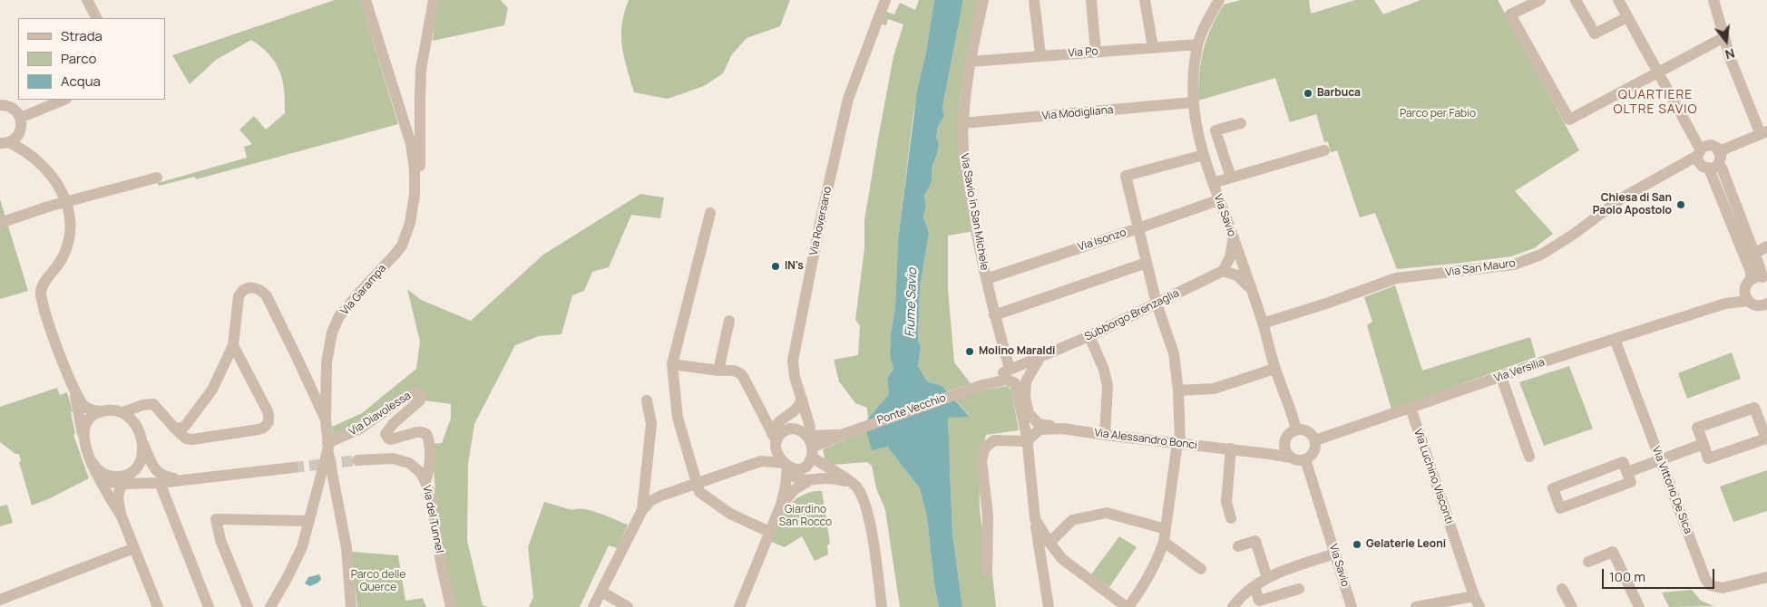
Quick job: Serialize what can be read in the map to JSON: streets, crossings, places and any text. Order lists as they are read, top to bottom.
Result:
{
  "streets": {
    "street": [
      "Via Po",
      "Via Modigliana",
      "Via Savio in San Michele",
      "Via Savio",
      "Via Roversano",
      "Via Isonzo",
      "Via San Mauro",
      "Via Garampa",
      "Subborgo Brenzaglia",
      "Via Versilia",
      "Ponte Vecchio",
      "Via Diavolessa",
      "Via Alessandro Bonci",
      "Via Luchino Visconti",
      "Via Vittorio De Sica",
      "Via del Tunnel"
    ]
  },
  "crossings": [
    ["Via Po", "Via Savio in San Michele"],
    ["Via Po", "Via Savio"],
    ["Via Modigliana", "Via Savio in San Michele"],
    ["Via Modigliana", "Via Savio"],
    ["Via Savio in San Michele", "Via Isonzo"],
    ["Via Savio", "Via Isonzo"],
    ["Via Savio", "Via San Mauro"],
    ["Via Savio", "Via Versilia"],
    ["Via Savio", "Via Alessandro Bonci"],
    ["Via Roversano", "Ponte Vecchio"],
    ["Via Garampa", "Via Diavolessa"],
    ["Via Versilia", "Via Alessandro Bonci"],
    ["Via Versilia", "Via Luchino Visconti"],
    ["Via Versilia", "Via Vittorio De Sica"],
    ["Via Diavolessa", "Via del Tunnel"]
  ],
  "districts": ["QUARTIERE OLTRE SAVIO"],
  "water": ["Fiume Savio"],
  "parks": ["Parco per Fabio", "Giardino San Rocco", "Parco delle Querce"],
  "places": [
    "Barbuca",
    "Chiesa di San Paolo Apostolo",
    "IN's",
    "Molino Maraldi",
    "Gelaterie Leoni"
  ],
  "legend": ["Strada", "Parco", "Acqua"],
  "scale_bar": "100 m",
  "north": "bottom"
}
